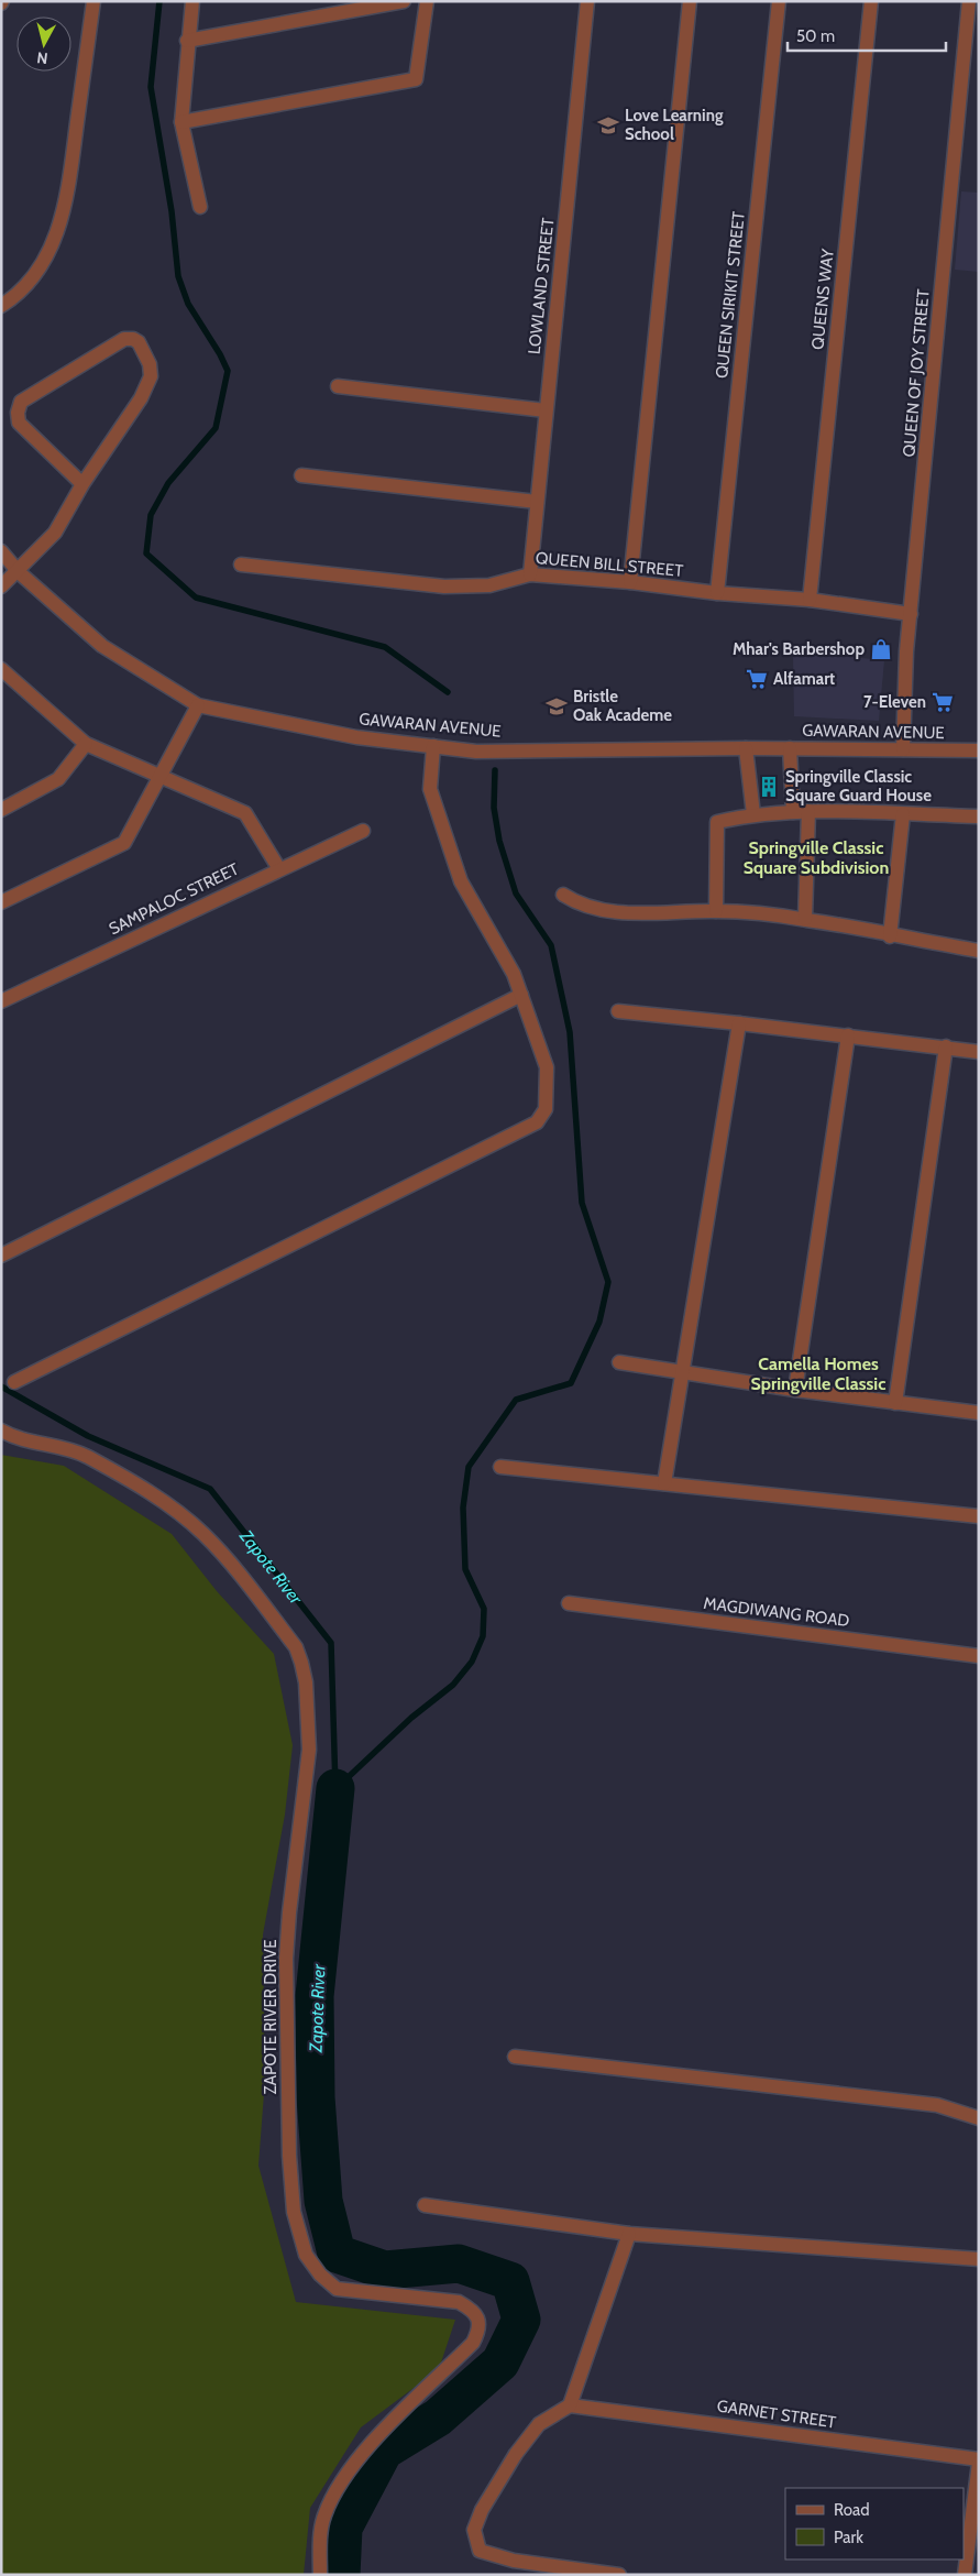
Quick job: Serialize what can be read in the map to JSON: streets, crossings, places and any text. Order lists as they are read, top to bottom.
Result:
{
  "streets": {
    "street": [
      "LOWLAND STREET",
      "QUEEN SIRIKIT STREET",
      "QUEENS WAY",
      "QUEEN OF JOY STREET",
      "QUEEN BILL STREET",
      "GAWARAN AVENUE",
      "SAMPALOC STREET",
      "MAGDIWANG ROAD",
      "ZAPOTE RIVER DRIVE",
      "GARNET STREET"
    ]
  },
  "crossings": [
    ["LOWLAND STREET", "QUEEN BILL STREET"],
    ["QUEEN SIRIKIT STREET", "QUEEN BILL STREET"],
    ["QUEENS WAY", "QUEEN BILL STREET"],
    ["QUEEN OF JOY STREET", "QUEEN BILL STREET"],
    ["QUEEN OF JOY STREET", "GAWARAN AVENUE"]
  ],
  "districts": ["Springville Classic Square Subdivision", "Camella Homes Springville Classic"],
  "water": ["Zapote River"],
  "places": {
    "school or university": ["Love Learning School", "Bristle Oak Academe"],
    "shop": ["Mhar's Barbershop"],
    "supermarket": ["Alfamart", "7-Eleven"],
    "building": ["Springville Classic Square Guard House"]
  },
  "legend": ["Road", "Park"],
  "scale_bar": "50 m",
  "north": "bottom"
}
